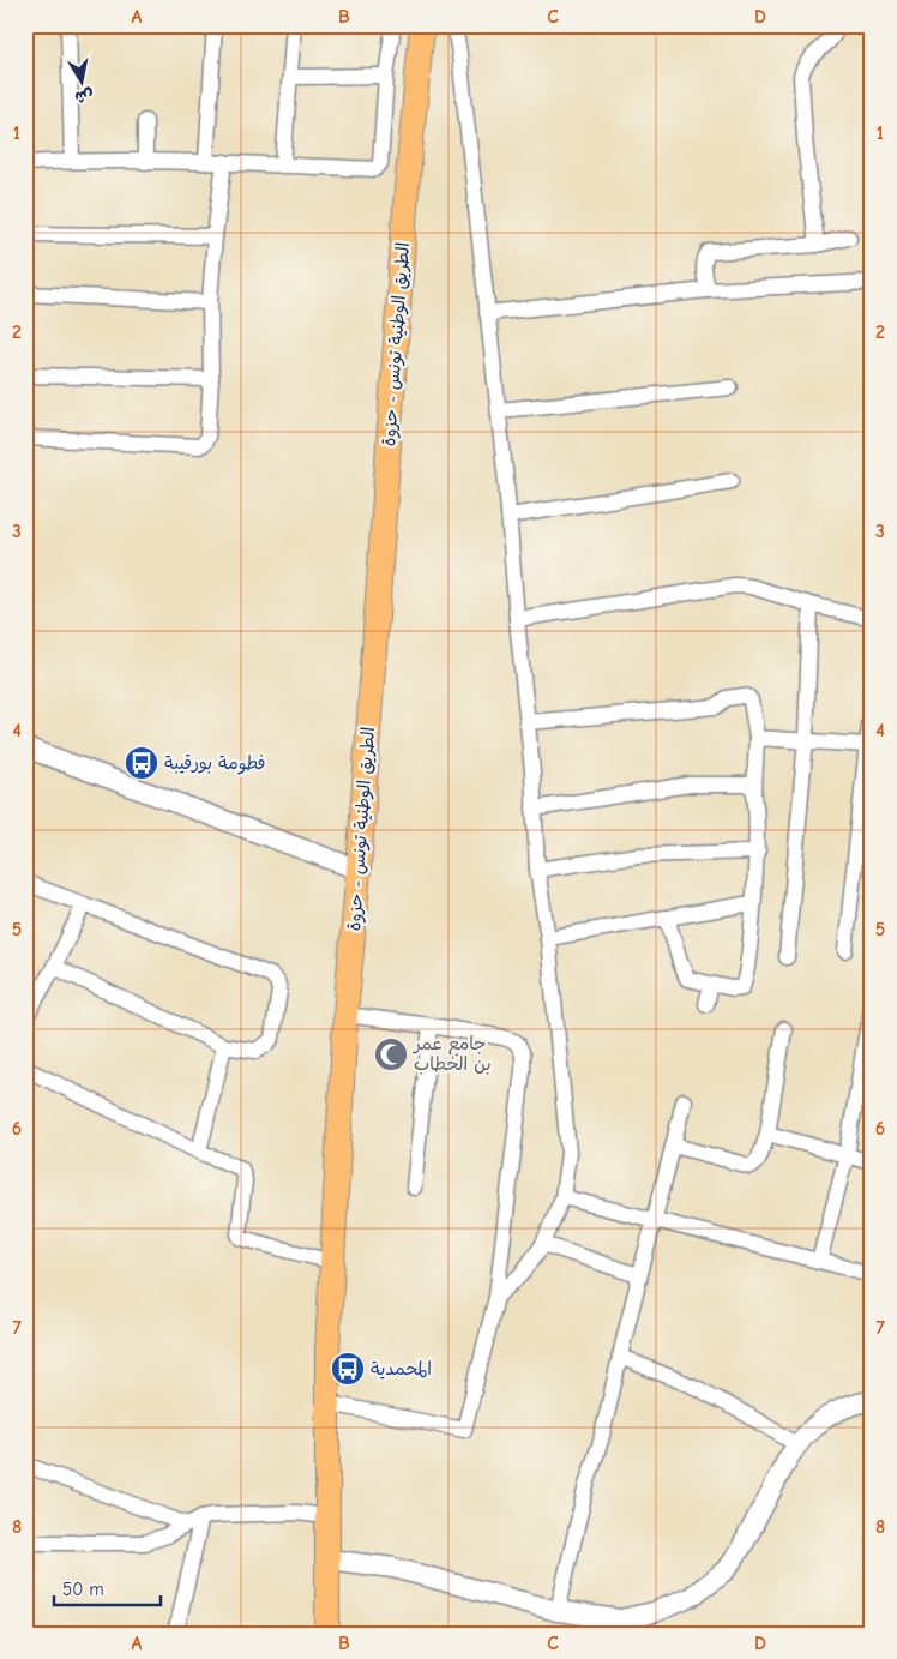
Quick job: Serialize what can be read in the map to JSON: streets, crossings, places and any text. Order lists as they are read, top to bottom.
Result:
{
  "streets": {
    "main road": ["الطريق الوطنية تونس - حزوة"]
  },
  "places": {
    "bus stop": ["فطومة بورقيبة", "المحمدية"],
    "mosque": ["جامع عمر بن الخطاب"]
  },
  "scale_bar": "50 m",
  "north": "bottom",
  "grid": {
    "columns": [
      "A",
      "B",
      "C",
      "D"
    ],
    "rows": [
      "1",
      "2",
      "3",
      "4",
      "5",
      "6",
      "7",
      "8"
    ]
  }
}
